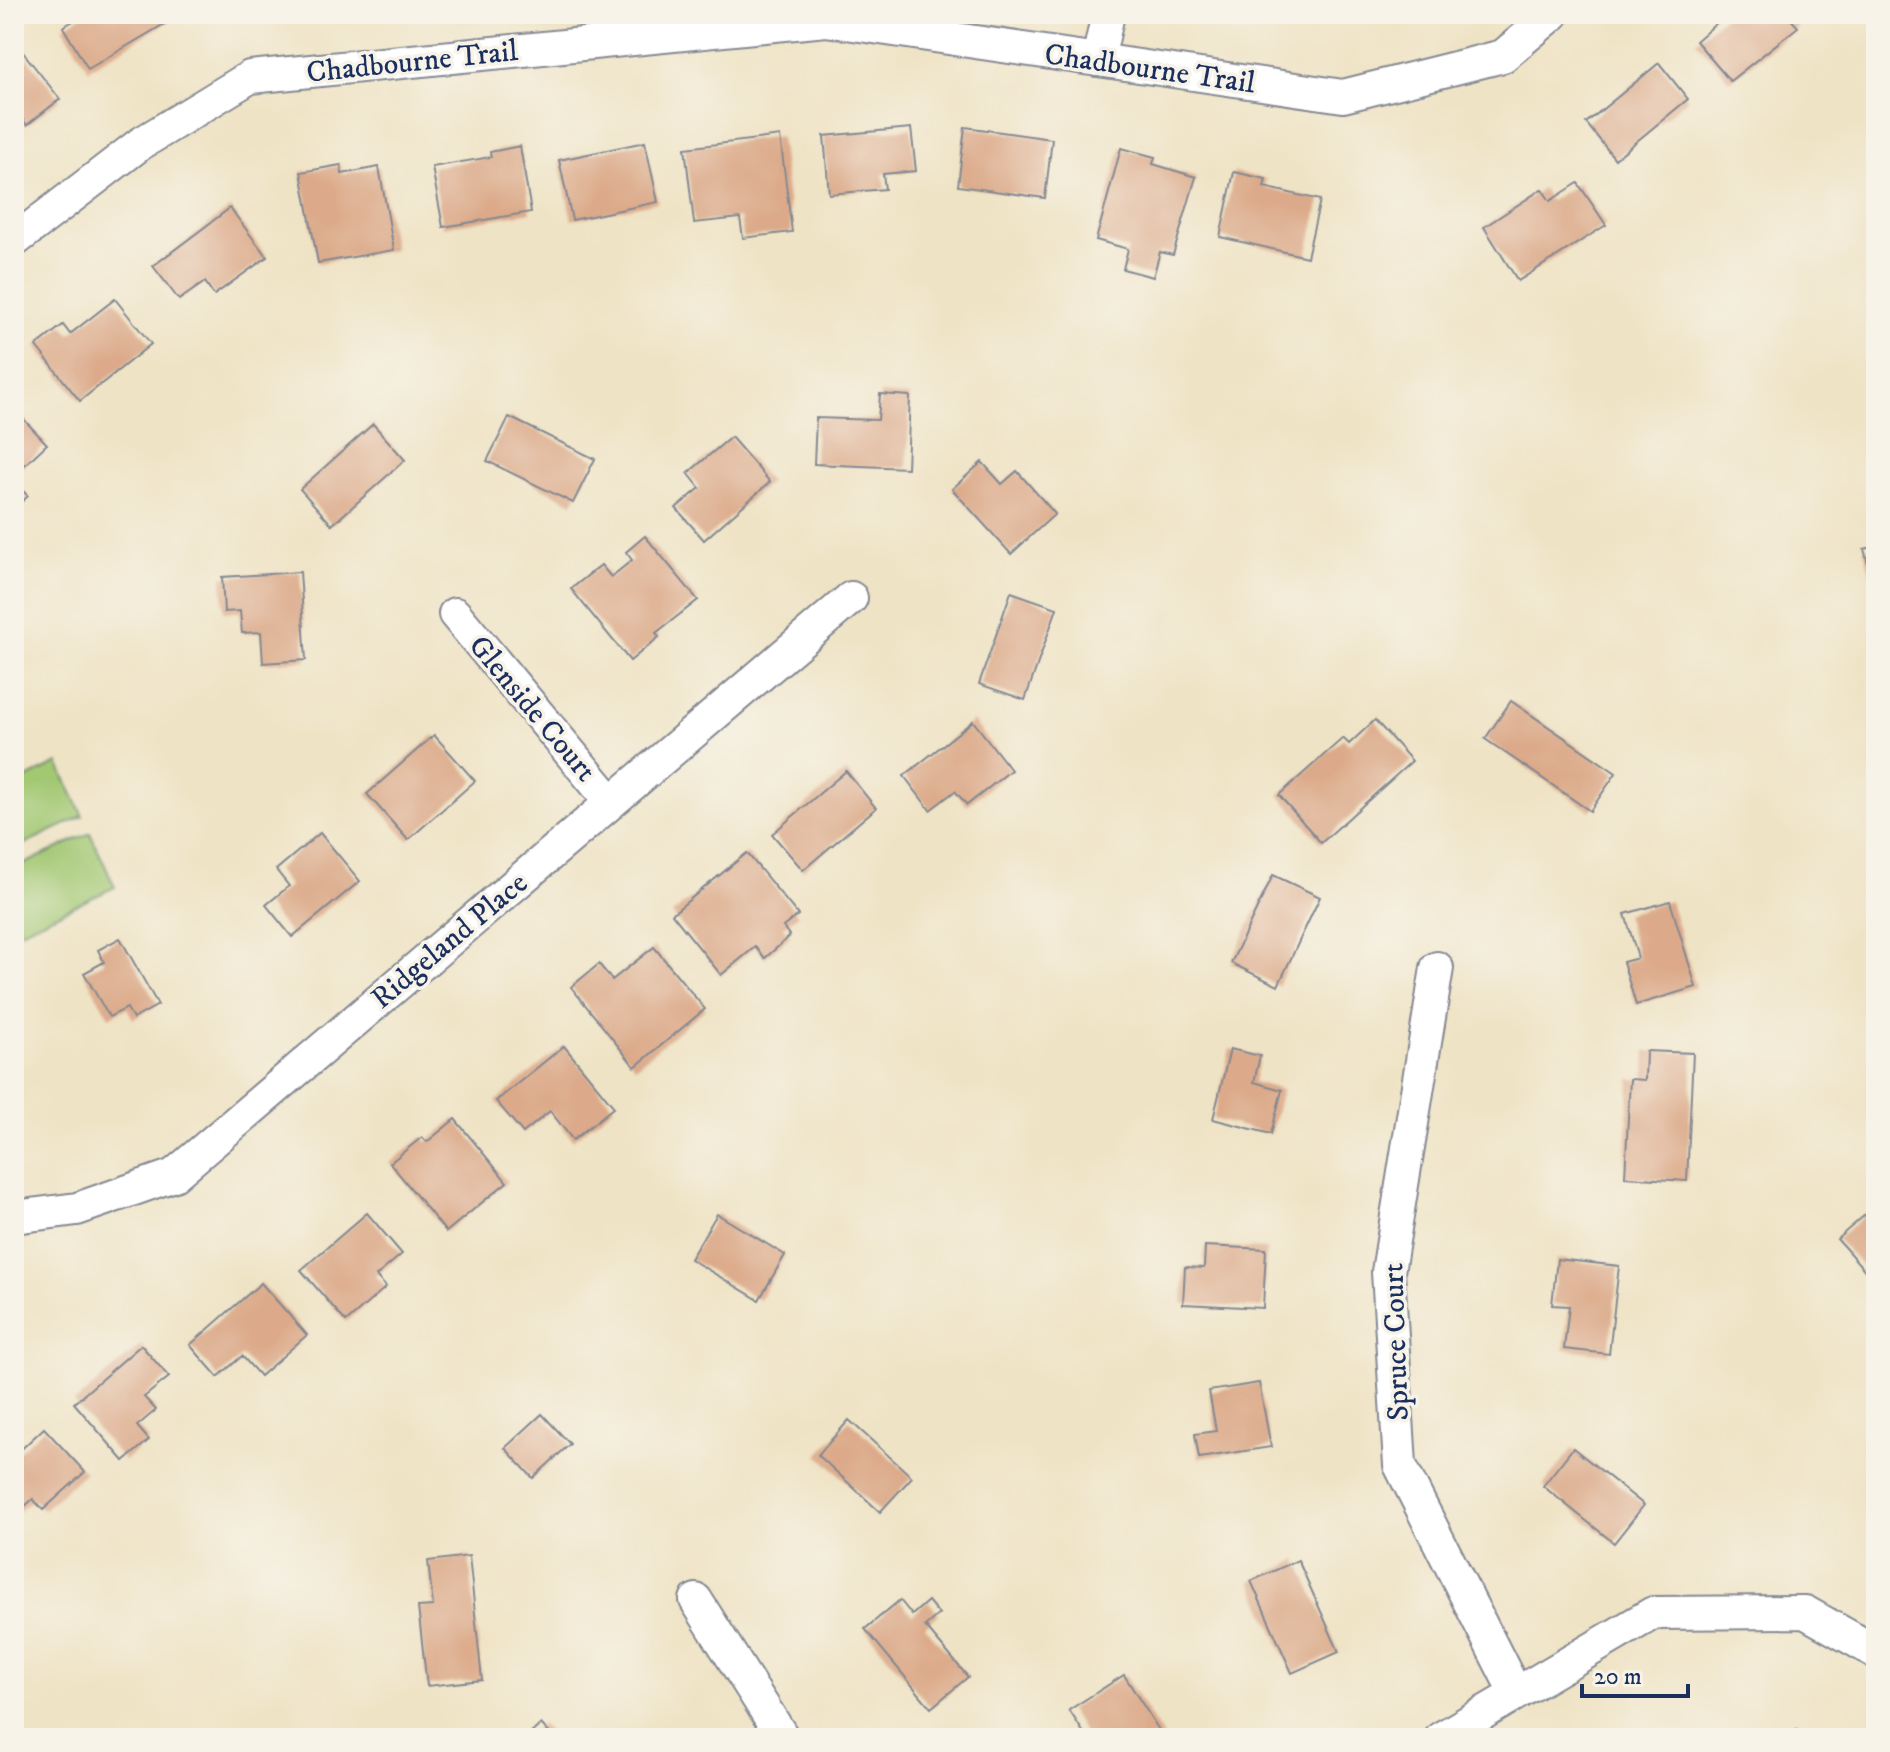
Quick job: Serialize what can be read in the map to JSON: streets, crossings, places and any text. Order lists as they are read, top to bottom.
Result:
{
  "streets": {
    "street": [
      "Chadbourne Trail",
      "Glenside Court",
      "Ridgeland Place",
      "Spruce Court"
    ]
  },
  "crossings": [
    ["Glenside Court", "Ridgeland Place"]
  ],
  "scale_bar": "20 m"
}
